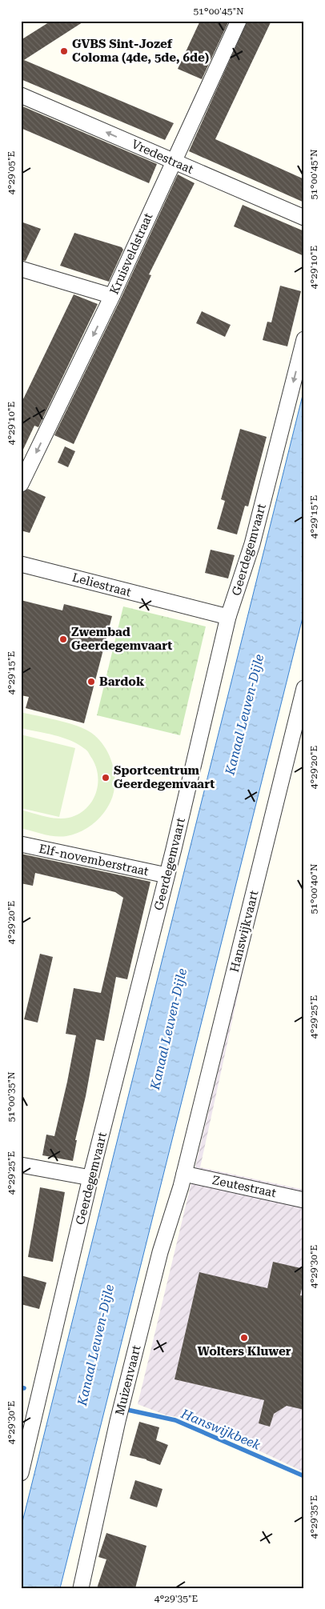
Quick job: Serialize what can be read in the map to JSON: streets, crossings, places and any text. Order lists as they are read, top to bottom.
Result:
{
  "streets": {
    "street": [
      "Vredestraat",
      "Kruisveldstraat",
      "Geerdegemvaart",
      "Leliestraat",
      "Elf-novemberstraat",
      "Hanswijkvaart",
      "Zeutestraat",
      "Muizenvaart"
    ]
  },
  "crossings": [
    ["Vredestraat", "Kruisveldstraat"],
    ["Geerdegemvaart", "Leliestraat"],
    ["Geerdegemvaart", "Elf-novemberstraat"],
    ["Hanswijkvaart", "Zeutestraat"],
    ["Hanswijkvaart", "Muizenvaart"],
    ["Zeutestraat", "Muizenvaart"]
  ],
  "one_way": ["Vredestraat", "Kruisveldstraat"],
  "water": ["Kanaal Leuven-Dijle", "Hanswijkbeek"],
  "places": [
    "GVBS Sint-Jozef Coloma (4de, 5de, 6de)",
    "Zwembad Geerdegemvaart",
    "Bardok",
    "Sportcentrum Geerdegemvaart",
    "Wolters Kluwer"
  ],
  "coordinates": [
    "51°00'45\"N",
    "4°29'05\"E",
    "4°29'10\"E",
    "4°29'15\"E",
    "4°29'20\"E",
    "51°00'40\"N",
    "4°29'25\"E",
    "51°00'35\"N",
    "4°29'30\"E",
    "4°29'35\"E"
  ]
}
